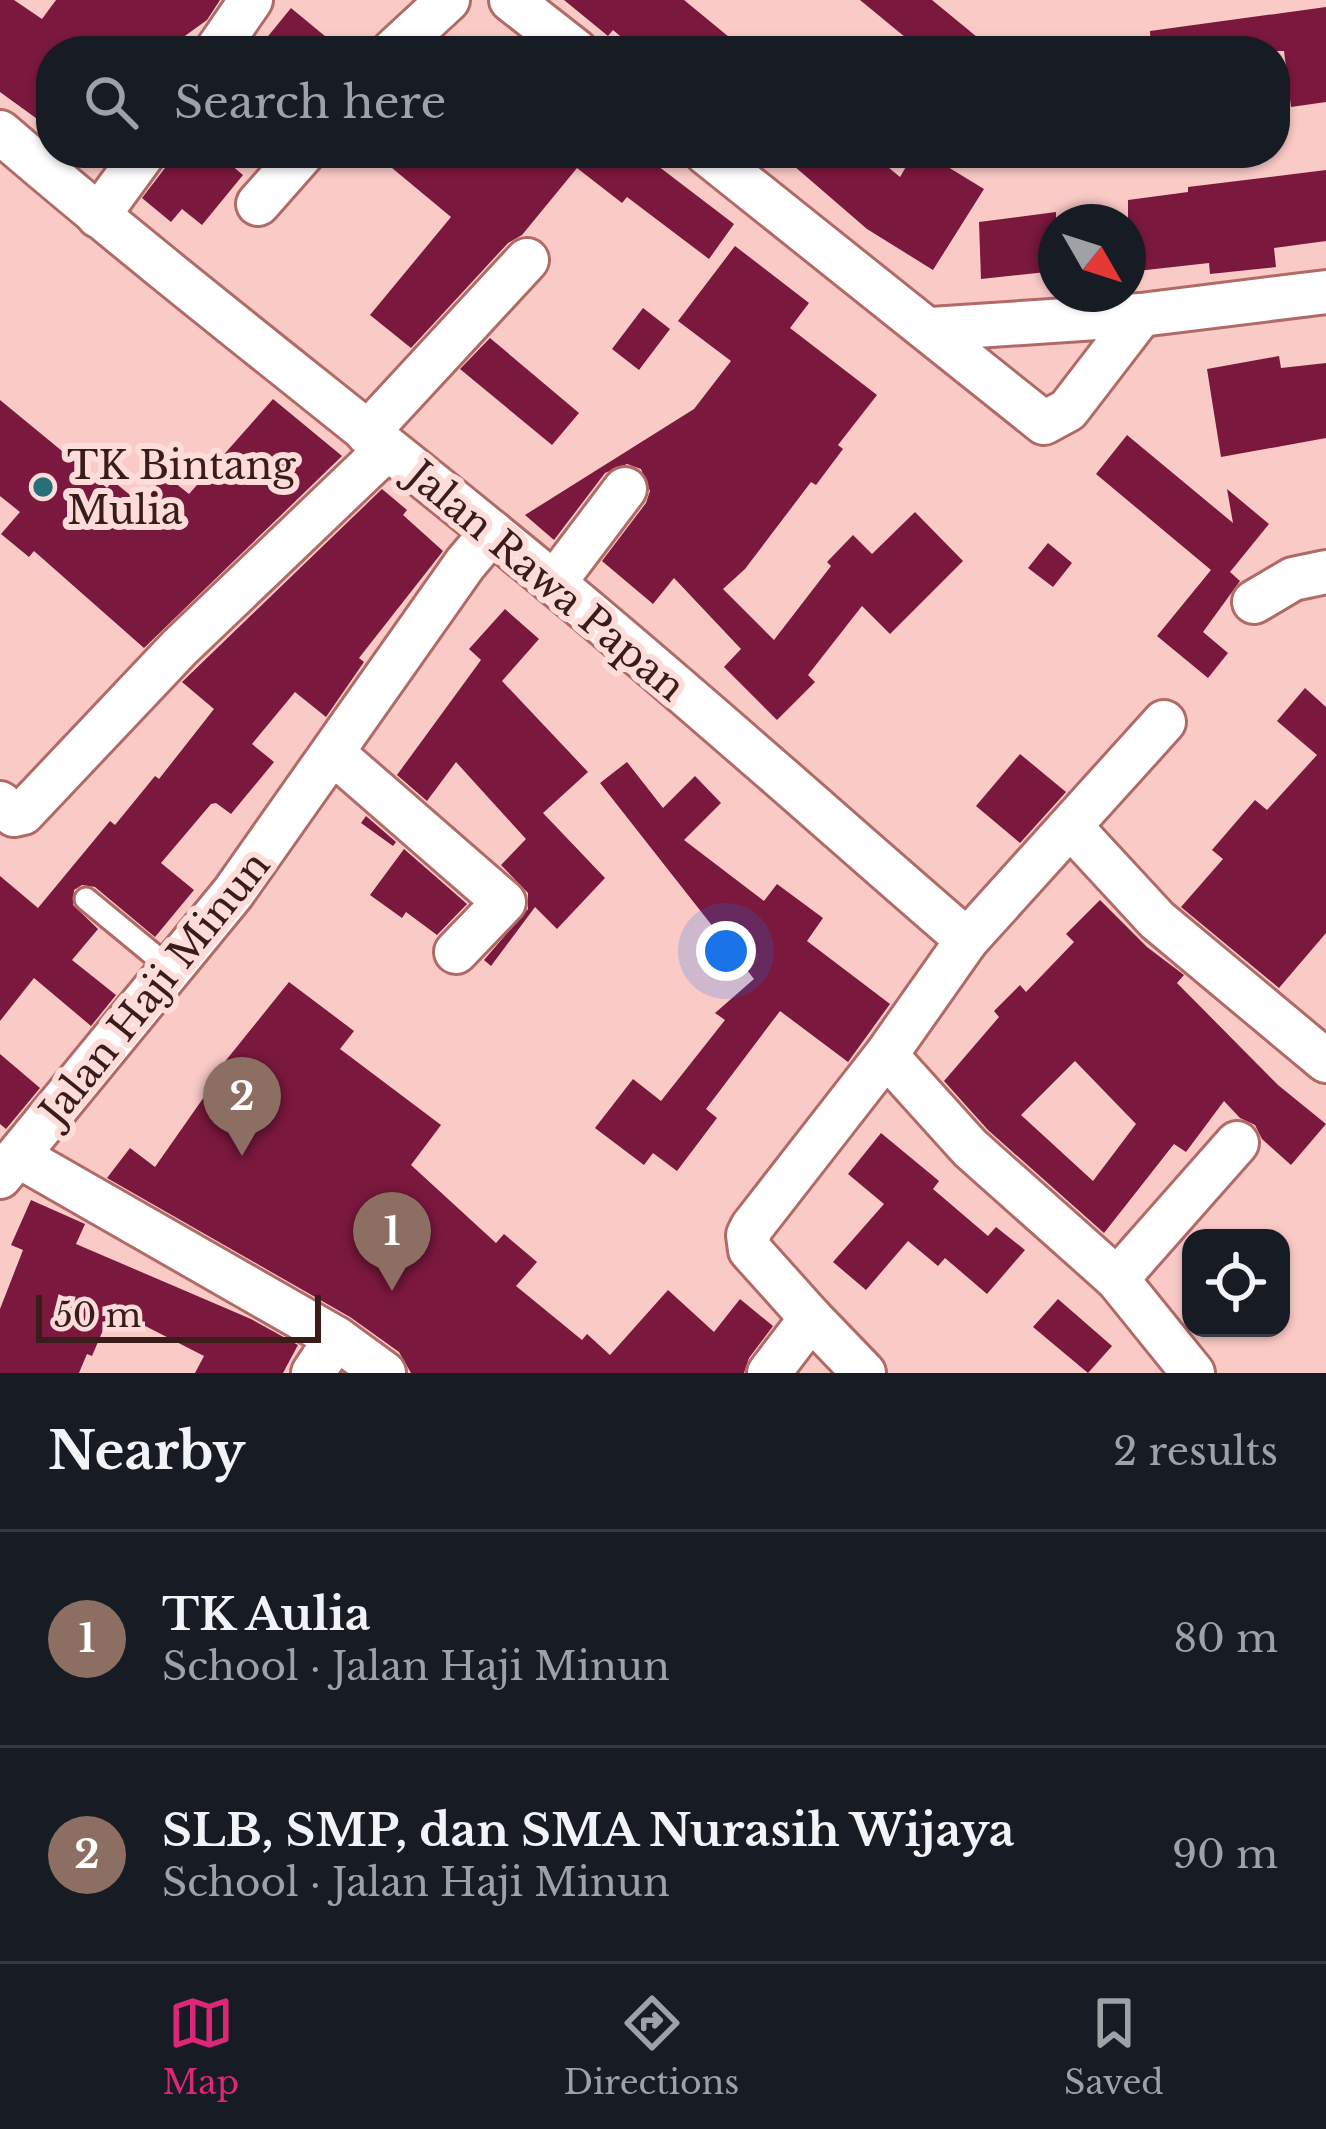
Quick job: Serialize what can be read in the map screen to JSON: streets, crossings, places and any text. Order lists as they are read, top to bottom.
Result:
{
  "streets": {
    "street": ["Jalan Rawa Papan", "Jalan Haji Minun"]
  },
  "crossings": [
    ["Jalan Rawa Papan", "Jalan Haji Minun"]
  ],
  "places": ["TK Bintang Mulia"],
  "scale_bar": "50 m",
  "north": "bottom right",
  "page": {
    "search": "Search here",
    "pins": ["2", "1"],
    "scale": "50 m",
    "heading": ["Nearby", "2 results"],
    "list": [
      {
        "mark": "1",
        "name": "TK Aulia",
        "note": "School · Jalan Haji Minun",
        "value": "80 m"
      },
      {
        "mark": "2",
        "name": "SLB, SMP, dan SMA Nurasih Wijaya",
        "note": "School · Jalan Haji Minun",
        "value": "90 m"
      }
    ],
    "nav": ["Map", "Directions", "Saved"]
  }
}
